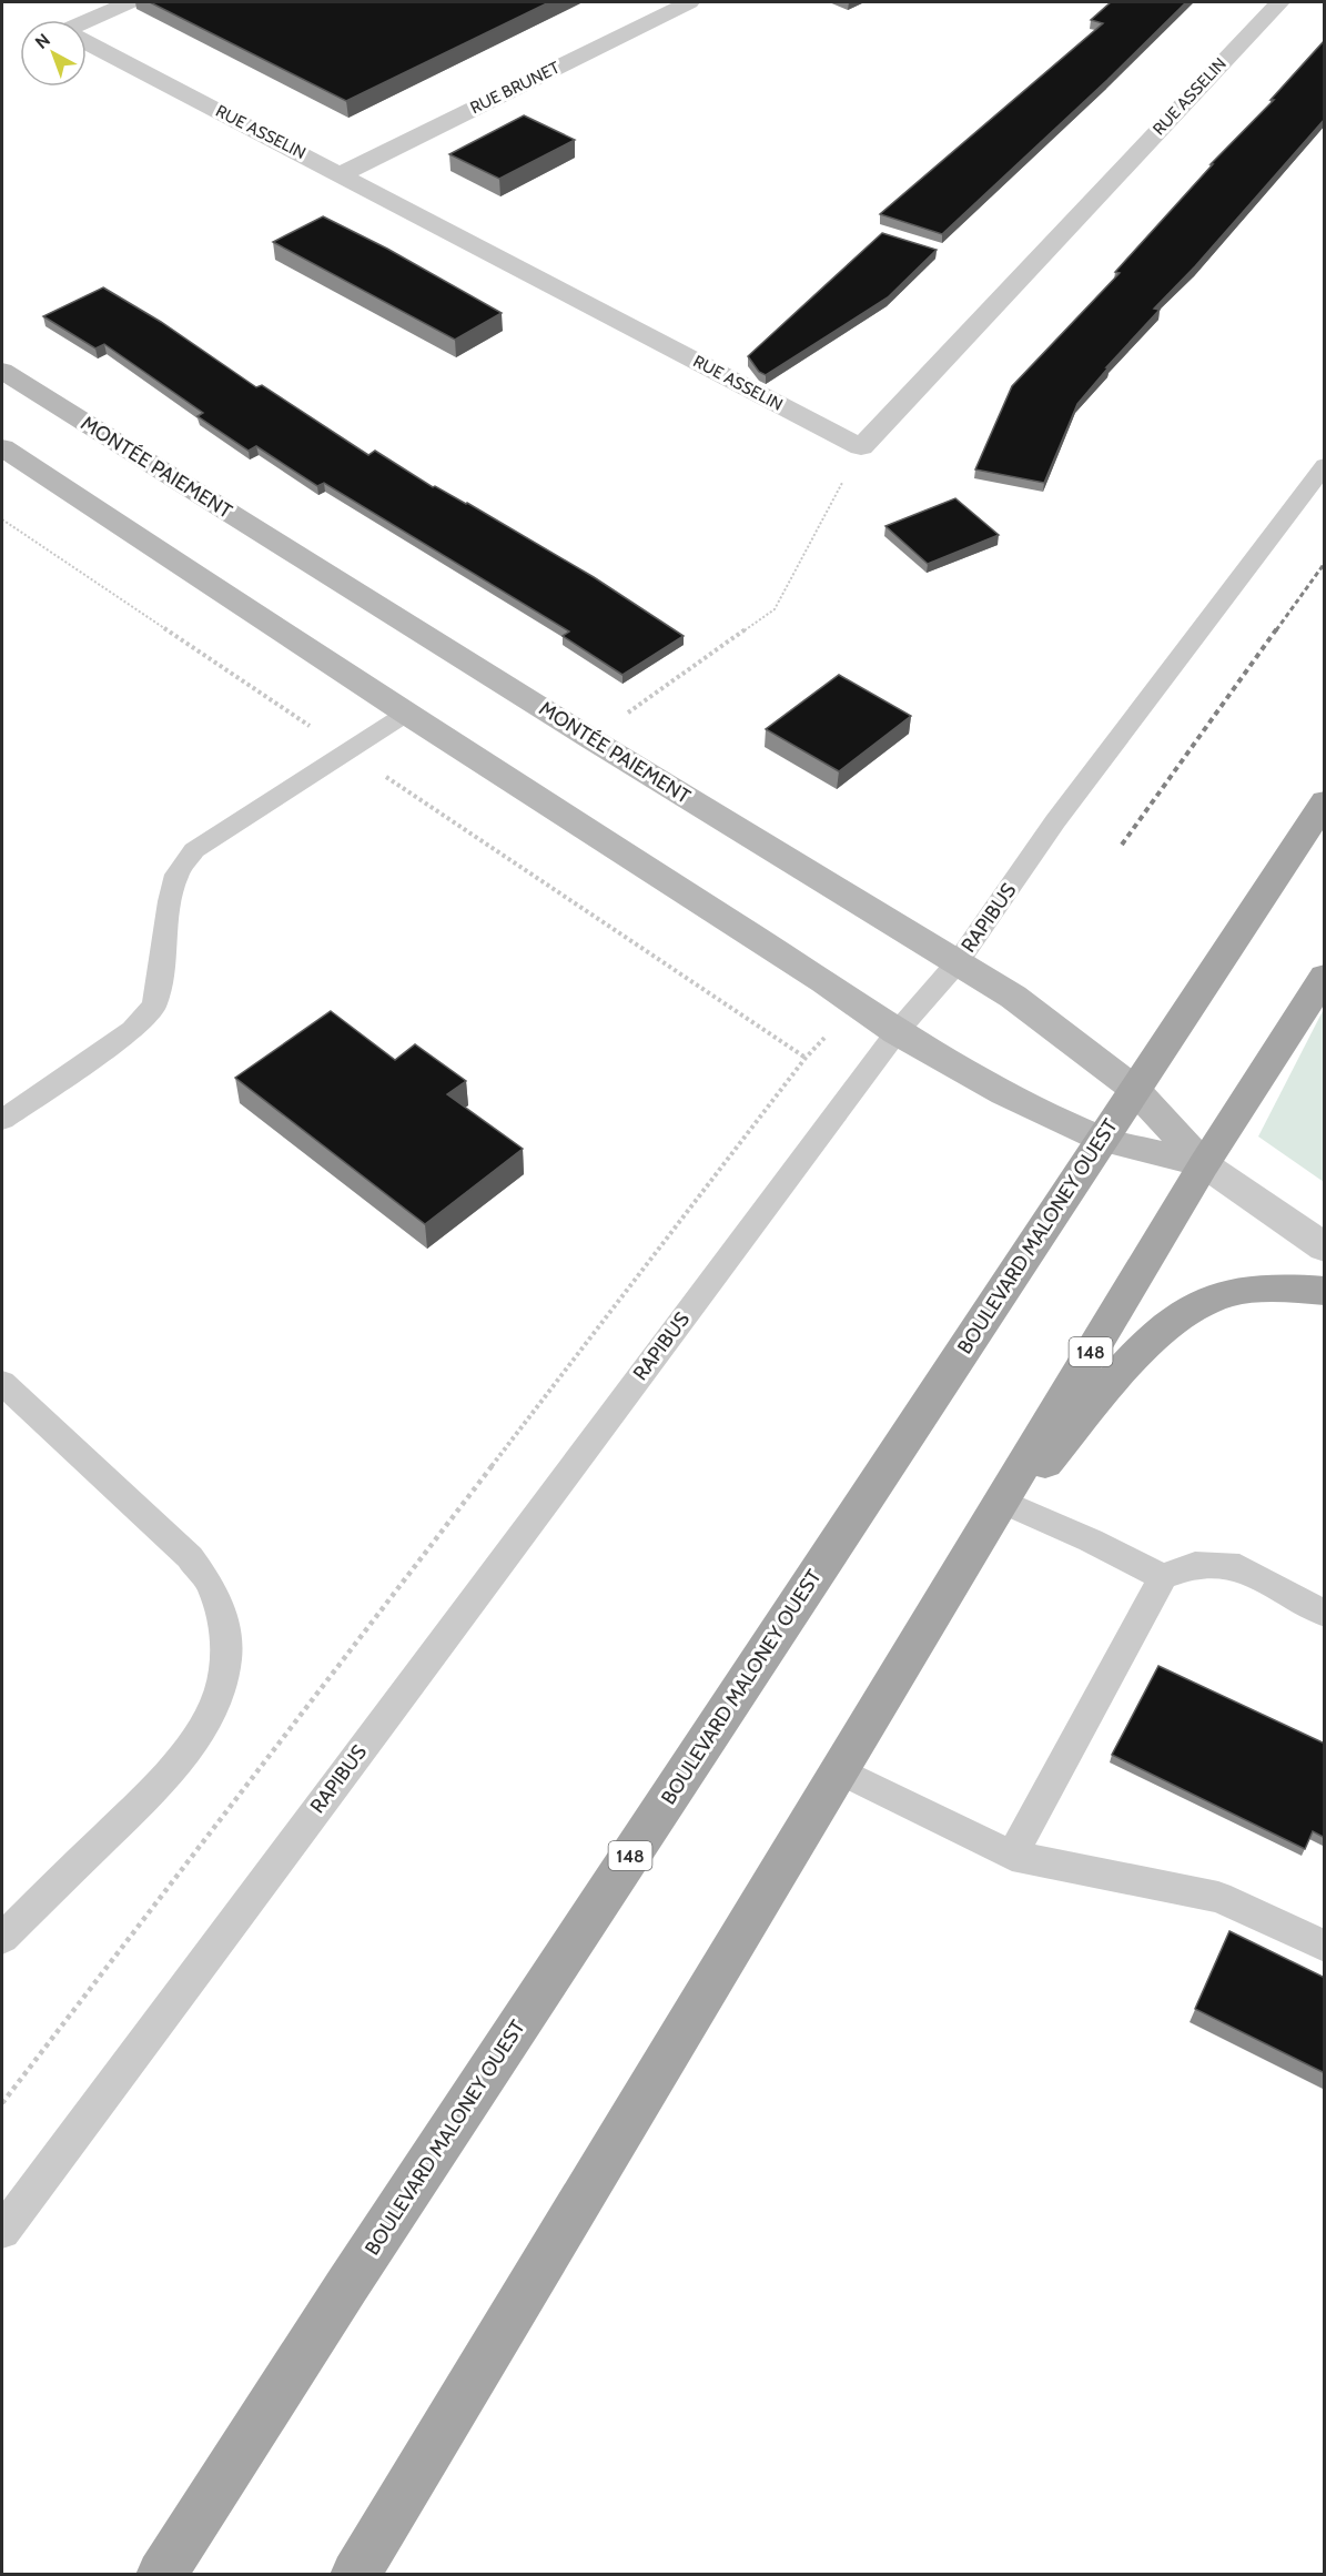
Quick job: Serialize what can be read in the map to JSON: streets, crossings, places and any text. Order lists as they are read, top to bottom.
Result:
{
  "streets": {
    "main road": ["MONTÉE PAIEMENT", "BOULEVARD MALONEY OUEST", "148"],
    "street": ["RUE BRUNET", "RUE ASSELIN"],
    "lane": ["RAPIBUS"]
  },
  "crossings": [
    ["RUE BRUNET", "RUE ASSELIN"],
    ["MONTÉE PAIEMENT", "RAPIBUS"],
    ["MONTÉE PAIEMENT", "BOULEVARD MALONEY OUEST"],
    ["MONTÉE PAIEMENT", "148"]
  ],
  "north": "top left"
}
